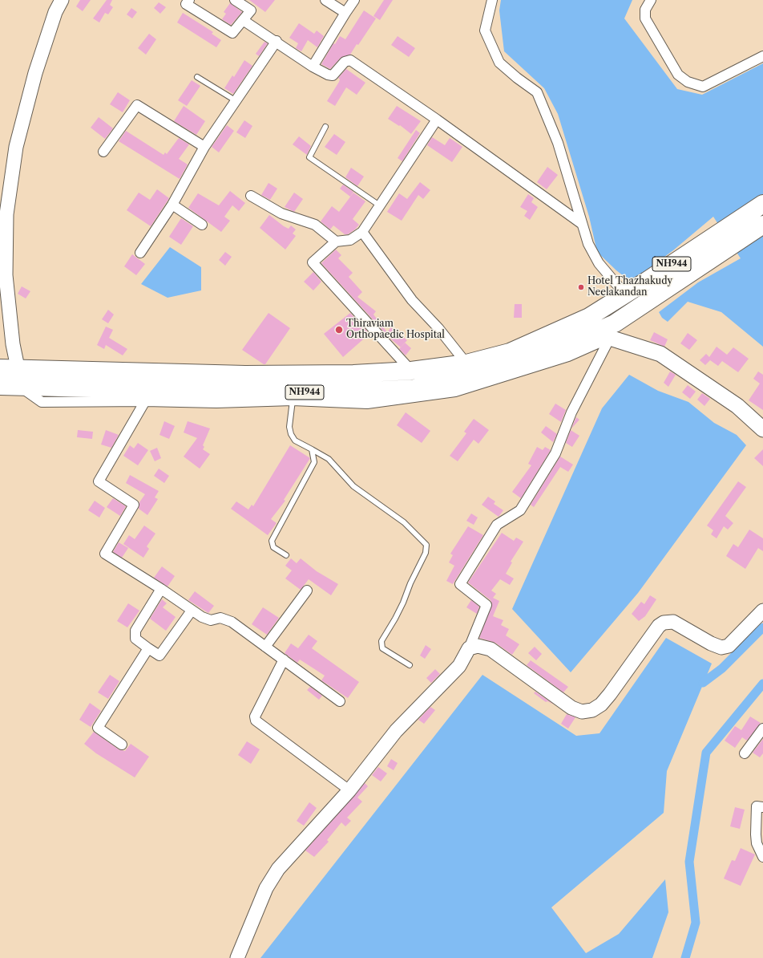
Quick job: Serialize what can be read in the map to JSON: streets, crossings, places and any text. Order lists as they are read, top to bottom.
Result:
{
  "streets": {
    "highway": ["NH944"]
  },
  "places": ["Hotel Thazhakudy Neelakandan", "Thiraviam Orthopaedic Hospital"]
}
